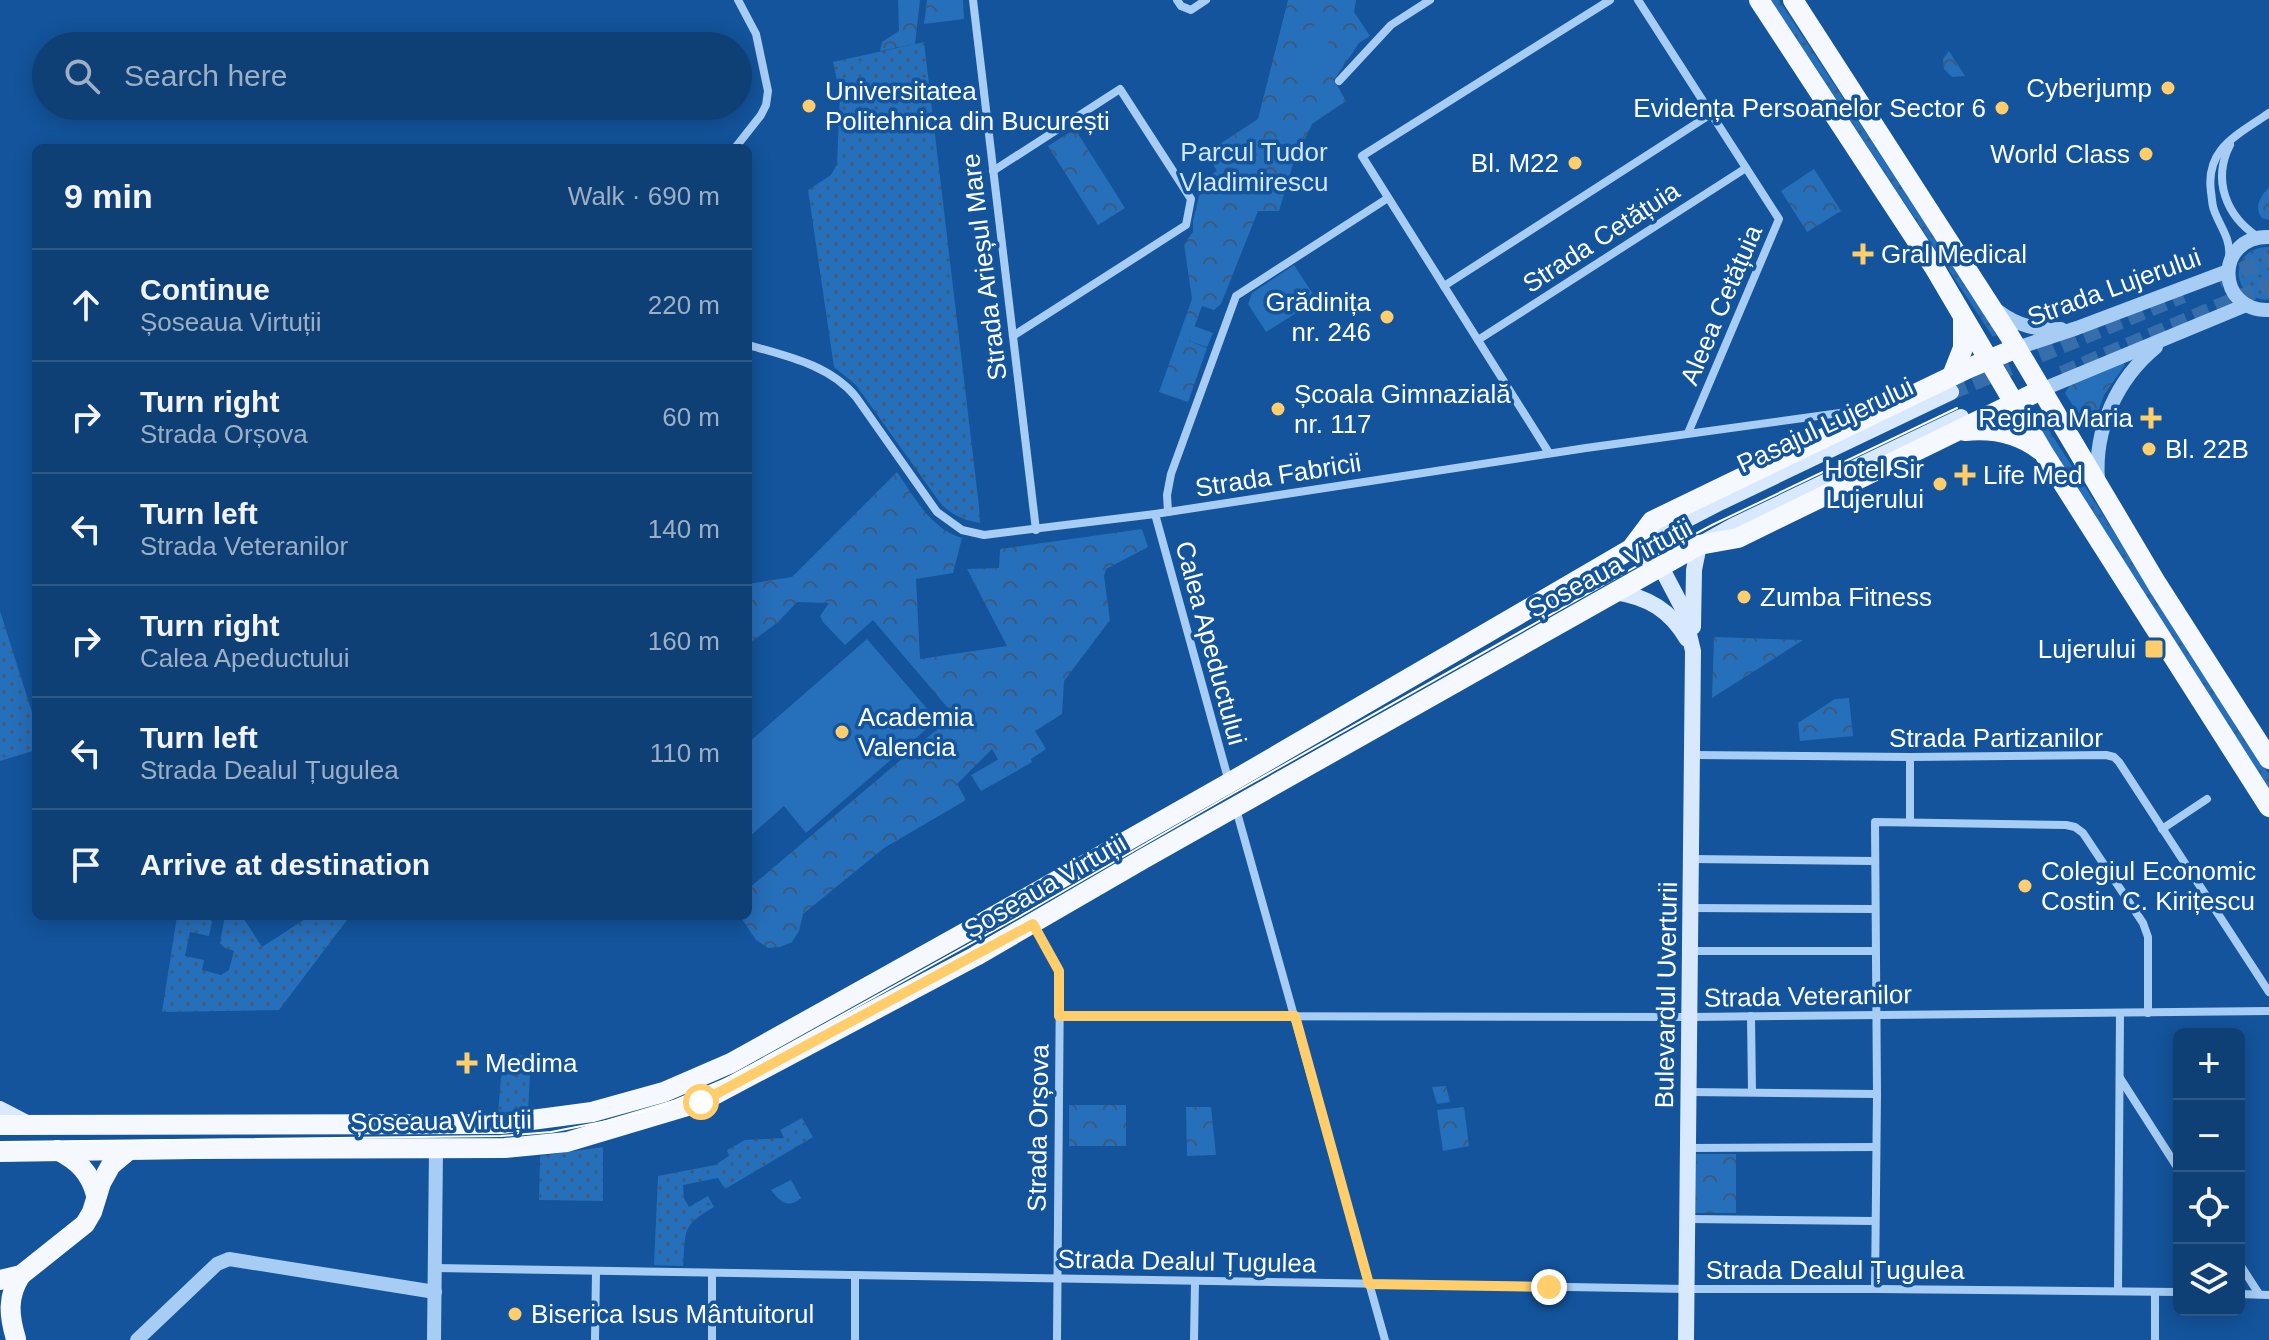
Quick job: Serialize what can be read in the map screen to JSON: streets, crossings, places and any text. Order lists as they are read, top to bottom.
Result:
{
  "streets": {
    "main road": ["Pasajul Lujerului", "Șoseaua Virtuții", "Bulevardul Uverturii"],
    "street": [
      "Strada Cetățuia",
      "Strada Arieșul Mare",
      "Strada Lujerului",
      "Aleea Cetățuia",
      "Strada Fabricii",
      "Calea Apeductului",
      "Strada Partizanilor",
      "Strada Veteranilor",
      "Strada Orșova",
      "Strada Dealul Țugulea"
    ]
  },
  "crossings": [
    ["Strada Cetățuia", "Aleea Cetățuia"],
    ["Strada Arieșul Mare", "Strada Fabricii"],
    ["Strada Lujerului", "Șoseaua Virtuții"],
    ["Aleea Cetățuia", "Strada Fabricii"],
    ["Pasajul Lujerului", "Șoseaua Virtuții"],
    ["Strada Fabricii", "Șoseaua Virtuții"],
    ["Strada Fabricii", "Calea Apeductului"],
    ["Șoseaua Virtuții", "Calea Apeductului"],
    ["Șoseaua Virtuții", "Bulevardul Uverturii"],
    ["Șoseaua Virtuții", "Strada Orșova"],
    ["Strada Partizanilor", "Bulevardul Uverturii"],
    ["Bulevardul Uverturii", "Strada Veteranilor"],
    ["Bulevardul Uverturii", "Strada Dealul Țugulea"],
    ["Strada Veteranilor", "Strada Orșova"],
    ["Strada Orșova", "Strada Dealul Țugulea"]
  ],
  "parks": ["Parcul Tudor Vladimirescu"],
  "places": {
    "other": [
      "Cyberjump",
      "Universitatea Politehnica din București",
      "Evidența Persoanelor Sector 6",
      "World Class",
      "Bl. M22",
      "Grădinița nr. 246",
      "Școala Gimnazială nr. 117",
      "Bl. 22B",
      "Hotel Sir Lujerului",
      "Zumba Fitness",
      "Academia Valencia",
      "Colegiul Economic Costin C. Kirițescu",
      "Biserica Isus Mântuitorul"
    ],
    "health": [
      "Gral Medical",
      "Regina Maria",
      "Life Med",
      "Medima"
    ],
    "transit": ["Lujerului"]
  },
  "page": {
    "search": "Search here",
    "heading": ["9 min", "Walk · 690 m"],
    "list": [
      ["Continue", "Șoseaua Virtuții", "220 m"],
      ["Turn right", "Strada Orșova", "60 m"],
      ["Turn left", "Strada Veteranilor", "140 m"],
      ["Turn right", "Calea Apeductului", "160 m"],
      ["Turn left", "Strada Dealul Țugulea", "110 m"],
      "Arrive at destination"
    ],
    "map_buttons": ["+", "−"]
  }
}
